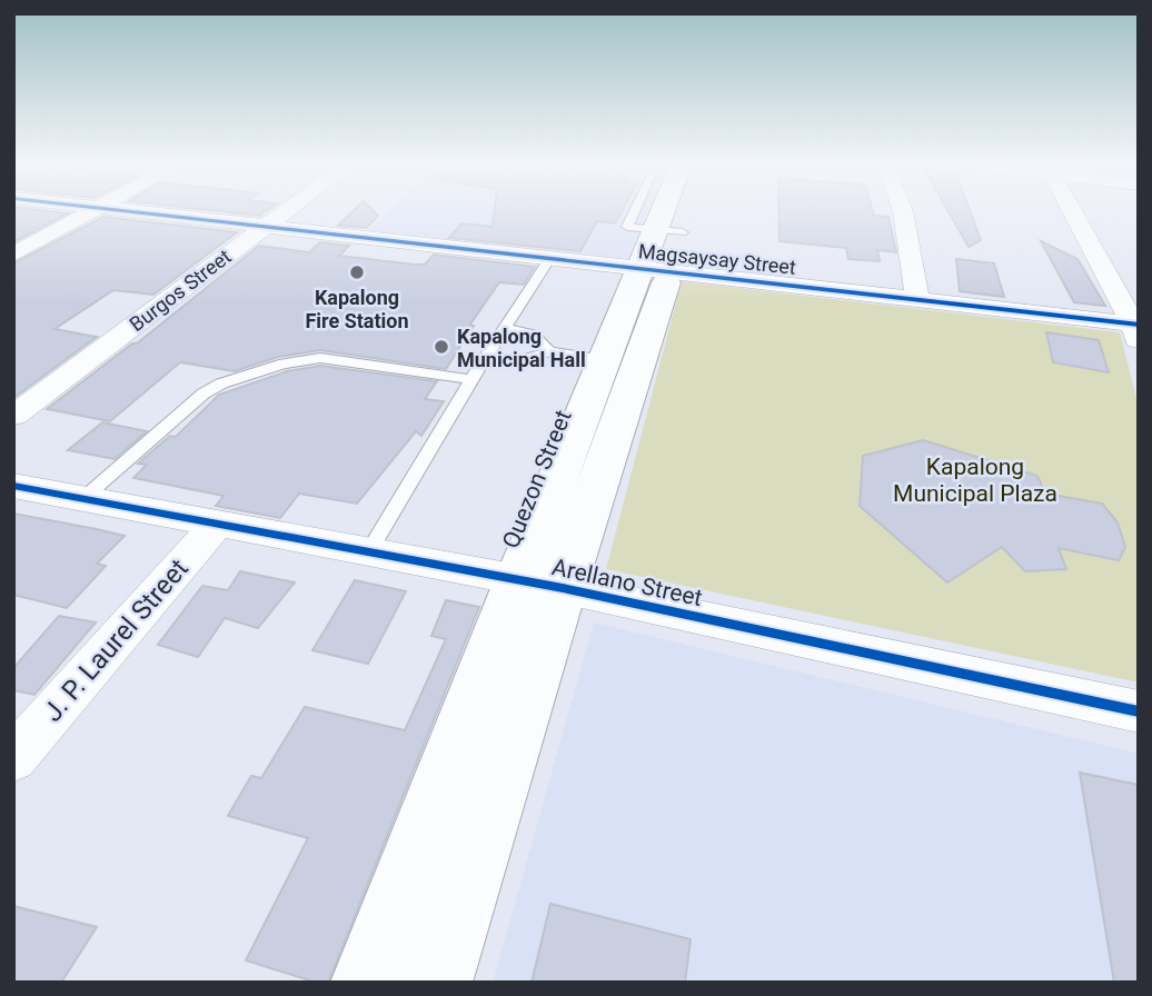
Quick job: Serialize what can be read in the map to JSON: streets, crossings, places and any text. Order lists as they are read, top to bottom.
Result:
{
  "streets": {
    "highway": ["Quezon Street"],
    "street": [
      "Magsaysay Street",
      "Burgos Street",
      "Arellano Street",
      "J. P. Laurel Street"
    ]
  },
  "crossings": [
    ["Magsaysay Street", "Burgos Street"],
    ["Magsaysay Street", "Quezon Street"],
    ["Quezon Street", "Arellano Street"],
    ["Arellano Street", "J. P. Laurel Street"]
  ],
  "parks": ["Kapalong Municipal Plaza"],
  "places": ["Kapalong Fire Station", "Kapalong Municipal Hall"]
}
